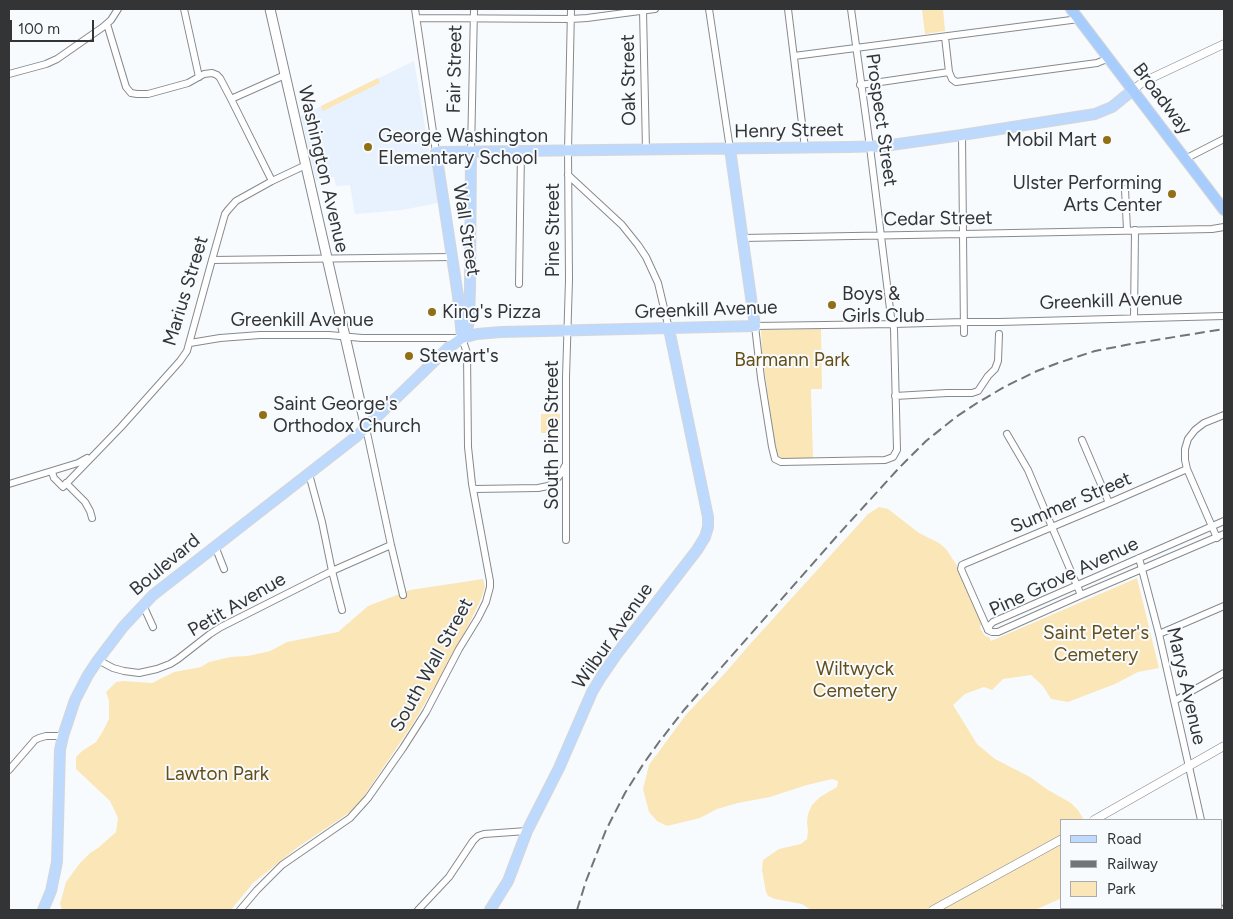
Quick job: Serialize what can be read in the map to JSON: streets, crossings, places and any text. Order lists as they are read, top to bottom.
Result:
{
  "streets": {
    "highway": ["Broadway"],
    "main road": [
      "Fair Street",
      "Henry Street",
      "Washington Avenue",
      "Wall Street",
      "Greenkill Avenue",
      "Boulevard",
      "Wilbur Avenue"
    ],
    "street": [
      "Oak Street",
      "Prospect Street",
      "Cedar Street",
      "Pine Street",
      "Marius Street",
      "South Pine Street",
      "Summer Street",
      "Pine Grove Avenue",
      "Petit Avenue",
      "South Wall Street",
      "Marys Avenue"
    ]
  },
  "crossings": [
    ["Fair Street", "Henry Street"],
    ["Fair Street", "Wall Street"],
    ["Fair Street", "Greenkill Avenue"],
    ["Fair Street", "Boulevard"],
    ["Fair Street", "South Wall Street"],
    ["Oak Street", "Henry Street"],
    ["Broadway", "Henry Street"],
    ["Prospect Street", "Henry Street"],
    ["Prospect Street", "Cedar Street"],
    ["Prospect Street", "Greenkill Avenue"],
    ["Henry Street", "Wall Street"],
    ["Henry Street", "Pine Street"],
    ["Washington Avenue", "Marius Street"],
    ["Washington Avenue", "Greenkill Avenue"],
    ["Washington Avenue", "Boulevard"],
    ["Wall Street", "Greenkill Avenue"],
    ["Wall Street", "Boulevard"],
    ["Wall Street", "South Wall Street"],
    ["Pine Street", "Greenkill Avenue"],
    ["Pine Street", "South Pine Street"],
    ["Marius Street", "Greenkill Avenue"],
    ["Greenkill Avenue", "South Pine Street"],
    ["Greenkill Avenue", "Boulevard"],
    ["Greenkill Avenue", "Wilbur Avenue"],
    ["Greenkill Avenue", "South Wall Street"],
    ["Summer Street", "Pine Grove Avenue"],
    ["Boulevard", "Petit Avenue"],
    ["Boulevard", "South Wall Street"],
    ["Pine Grove Avenue", "Marys Avenue"]
  ],
  "parks": [
    "Barmann Park",
    "Saint Peter's Cemetery",
    "Wiltwyck Cemetery",
    "Lawton Park"
  ],
  "places": [
    "Mobil Mart",
    "George Washington Elementary School",
    "Ulster Performing Arts Center",
    "Boys & Girls Club",
    "King's Pizza",
    "Stewart's",
    "Saint George's Orthodox Church"
  ],
  "legend": ["Road", "Railway", "Park"],
  "scale_bar": "100 m"
}
